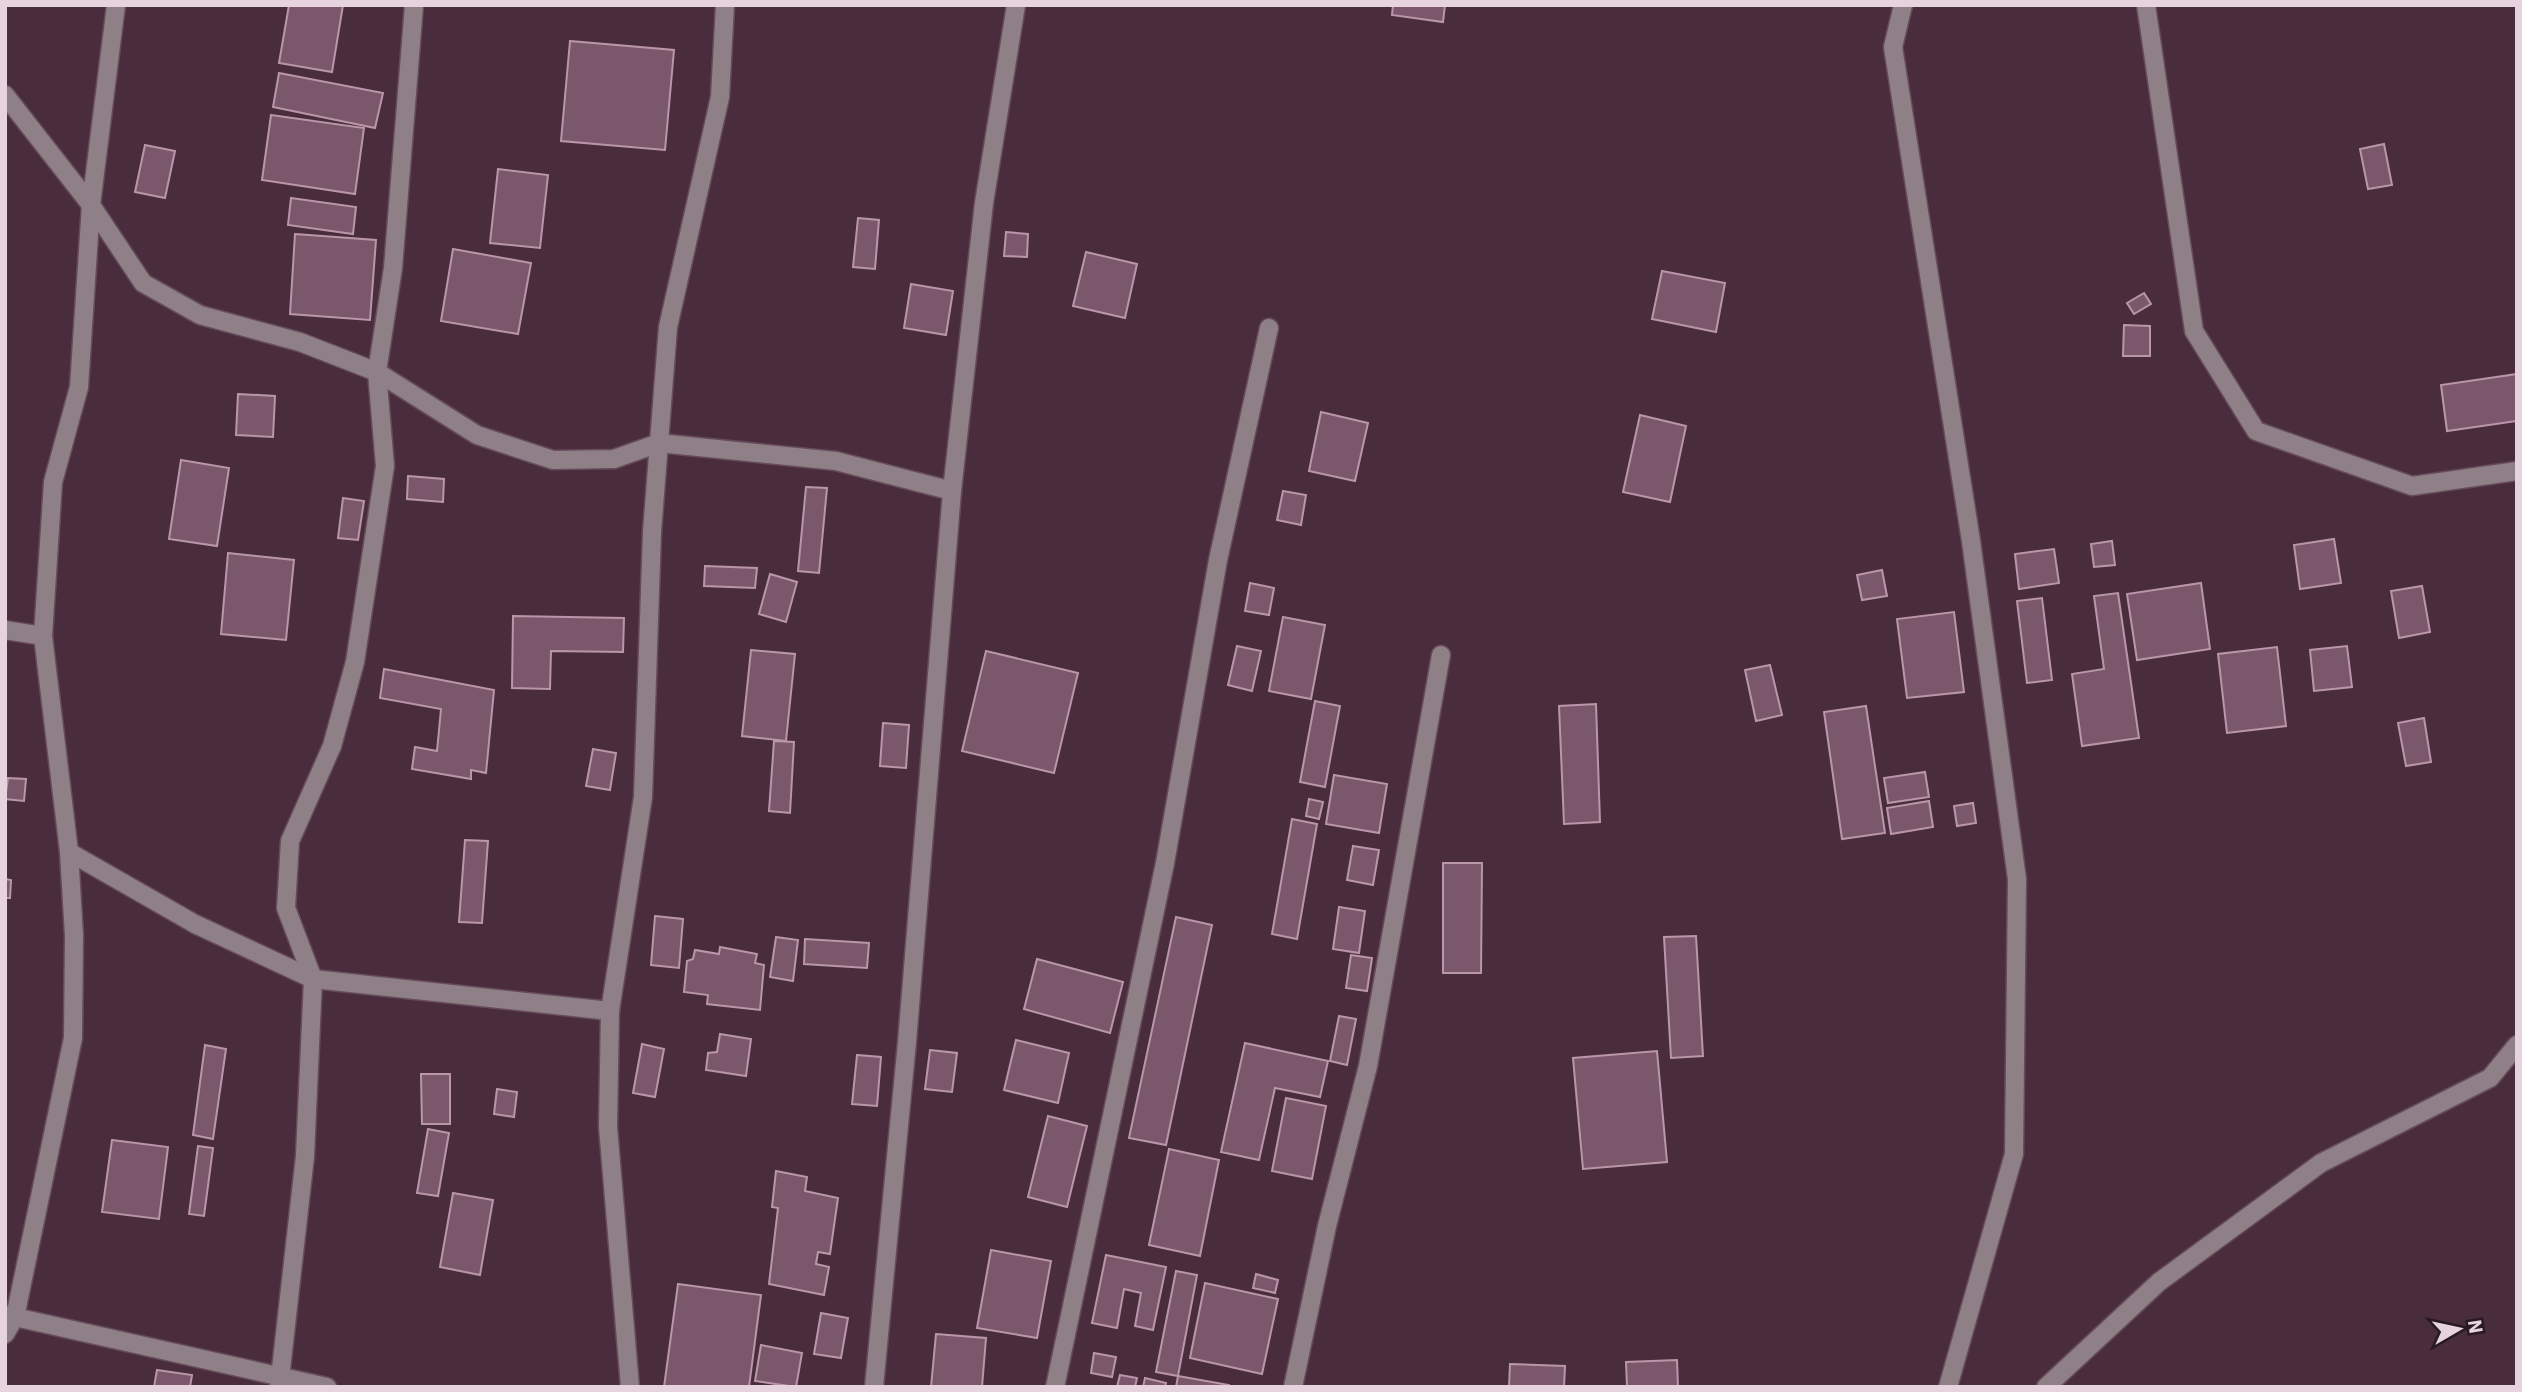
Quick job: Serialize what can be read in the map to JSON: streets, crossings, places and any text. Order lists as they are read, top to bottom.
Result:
{
  "north": "right"
}
